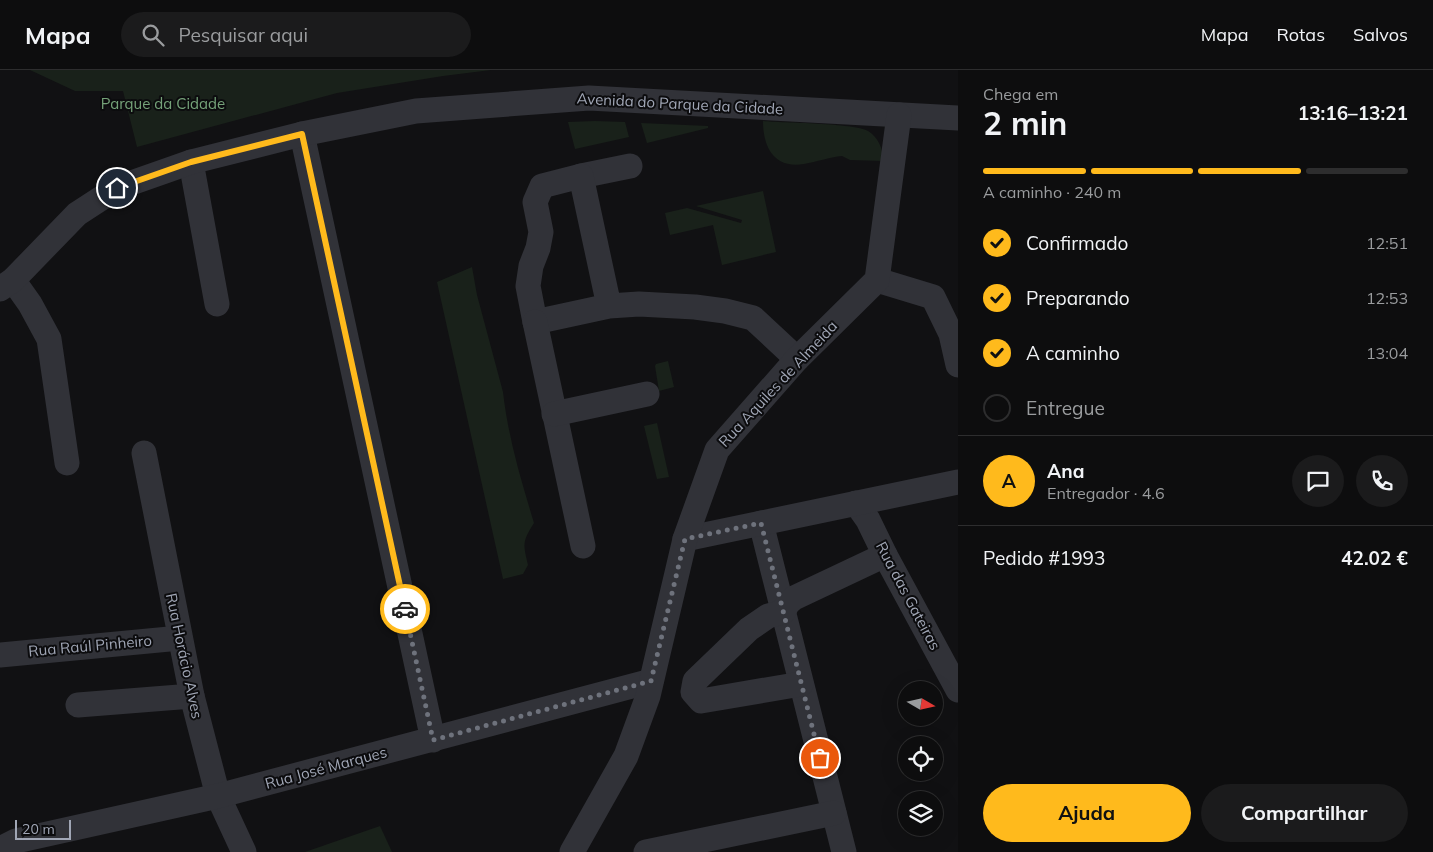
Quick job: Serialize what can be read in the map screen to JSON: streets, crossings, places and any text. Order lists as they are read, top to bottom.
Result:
{
  "streets": {
    "street": [
      "Avenida do Parque da Cidade",
      "Rua Aquiles de Almeida",
      "Rua das Gateiras",
      "Rua Raúl Pinheiro",
      "Rua Horácio Alves",
      "Rua José Marques"
    ]
  },
  "crossings": [
    ["Rua Aquiles de Almeida", "Rua José Marques"],
    ["Rua Raúl Pinheiro", "Rua Horácio Alves"],
    ["Rua Horácio Alves", "Rua José Marques"]
  ],
  "parks": ["Parque da Cidade"],
  "scale_bar": "20 m",
  "north": "right",
  "page": {
    "header": "Mapa",
    "search": "Pesquisar aqui",
    "nav": ["Mapa", "Rotas", "Salvos"],
    "heading": ["2 min", "Chega em", "13:16–13:21"],
    "panel": [
      "Ana",
      "Entregador · 4.6",
      "Pedido #1993",
      "42.02 €"
    ],
    "bar": "A caminho · 240 m",
    "list": [
      ["Confirmado", "12:51"],
      ["Preparando", "12:53"],
      ["A caminho", "13:04"],
      "Entregue"
    ],
    "round": "A",
    "buttons": ["Ajuda", "Compartilhar"],
    "scale": "20 m"
  }
}
